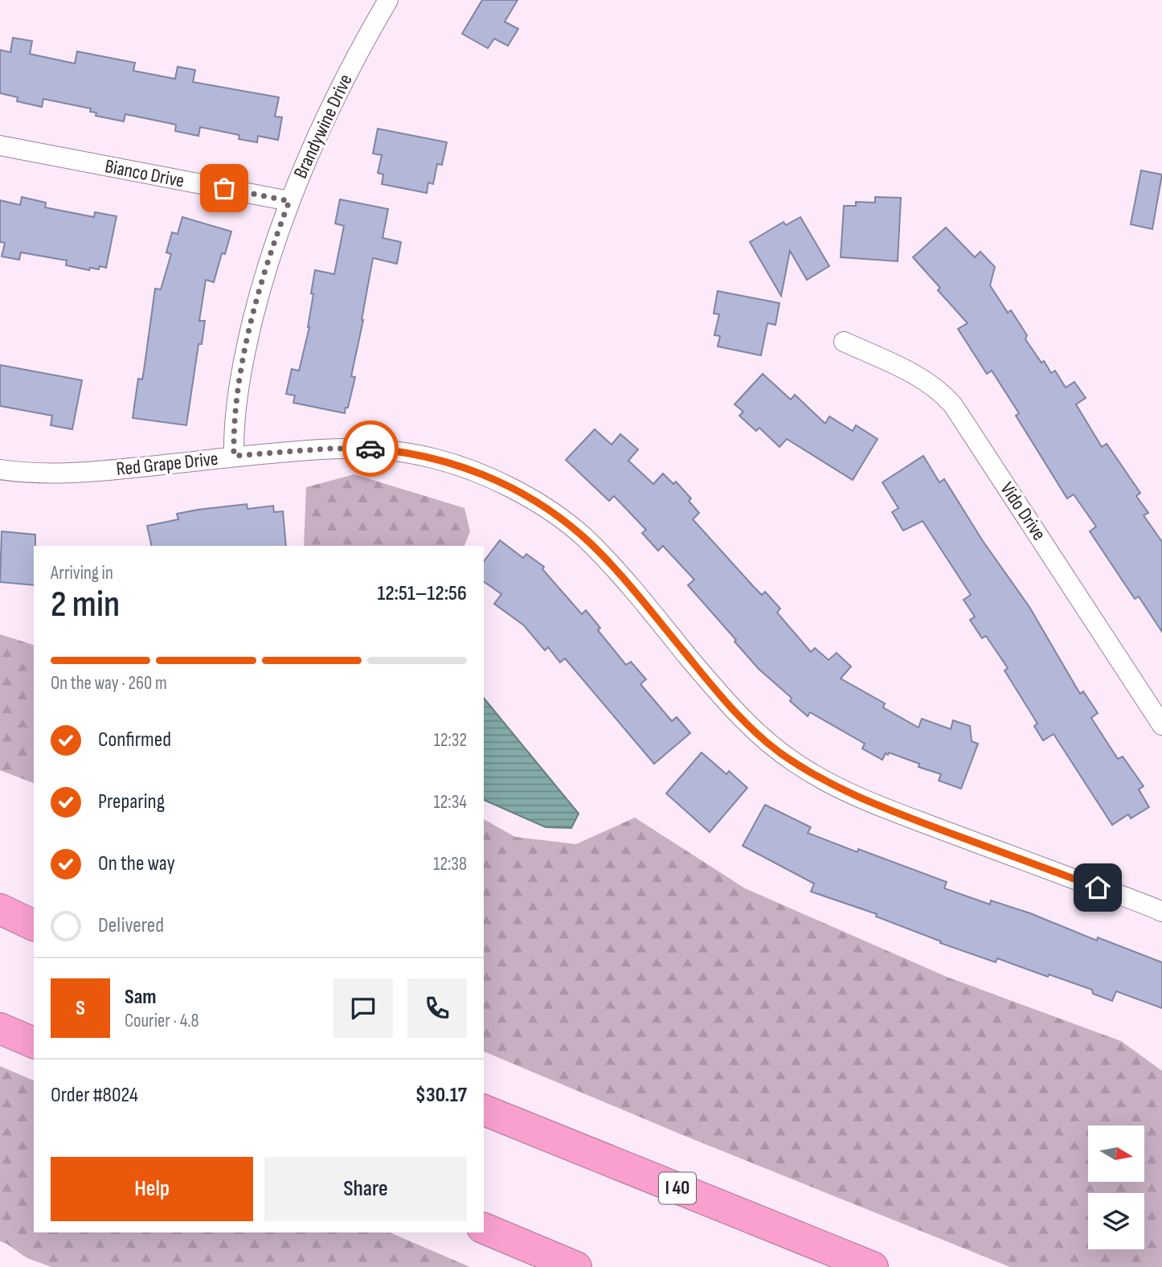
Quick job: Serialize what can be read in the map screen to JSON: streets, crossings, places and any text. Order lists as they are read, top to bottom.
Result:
{
  "streets": {
    "highway": ["I 40"],
    "street": [
      "Brandywine Drive",
      "Bianco Drive",
      "Red Grape Drive",
      "Vido Drive"
    ]
  },
  "crossings": [
    ["Brandywine Drive", "Bianco Drive"],
    ["Brandywine Drive", "Red Grape Drive"]
  ],
  "north": "right",
  "page": {
    "heading": ["2 min", "Arriving in", "12:51–12:56"],
    "panel": [
      "Sam",
      "Courier · 4.8",
      "Order #8024",
      "$30.17"
    ],
    "bar": "On the way · 260 m",
    "list": [
      ["Confirmed", "12:32"],
      ["Preparing", "12:34"],
      ["On the way", "12:38"],
      "Delivered"
    ],
    "round": "S",
    "buttons": ["Help", "Share"]
  }
}
